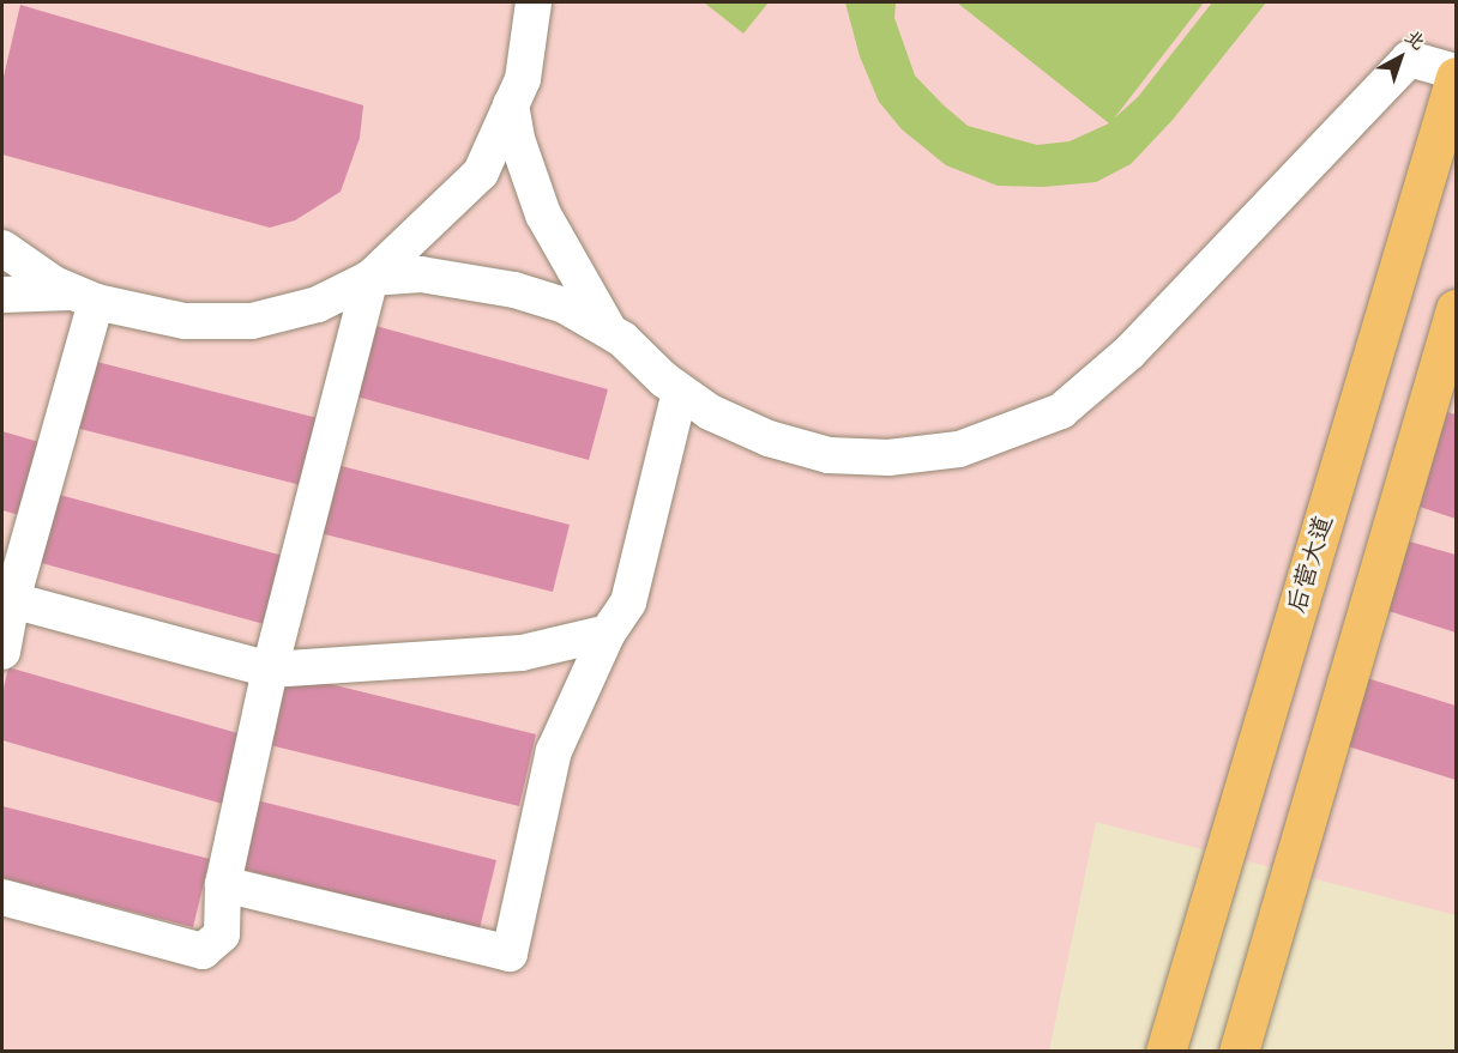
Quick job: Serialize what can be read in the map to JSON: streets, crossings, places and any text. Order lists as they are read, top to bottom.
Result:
{
  "streets": {
    "main road": ["后营大道"]
  },
  "north": "top right"
}
